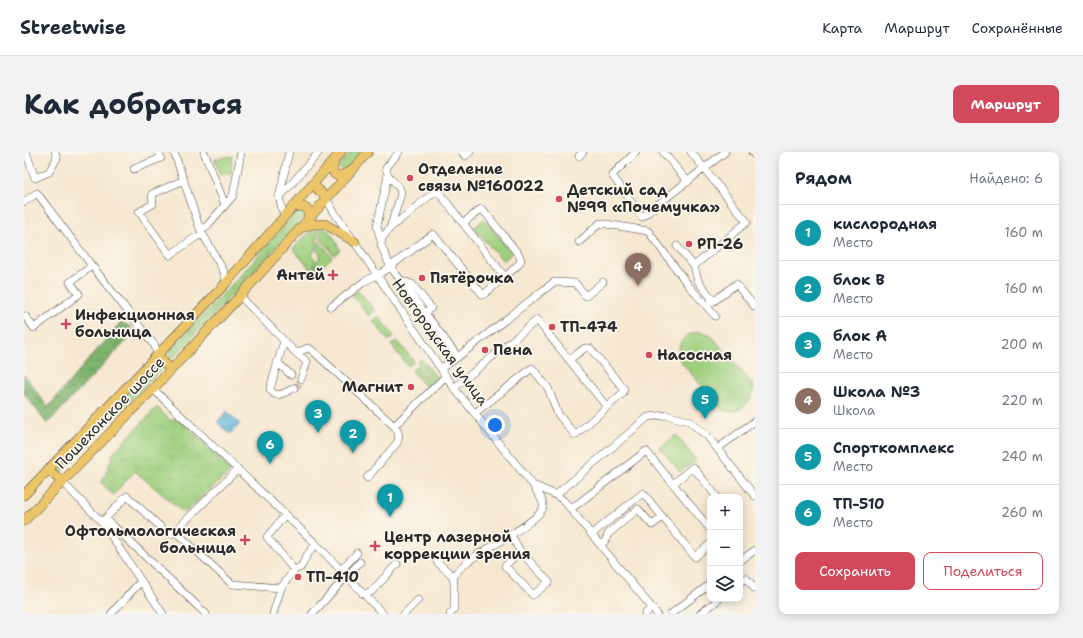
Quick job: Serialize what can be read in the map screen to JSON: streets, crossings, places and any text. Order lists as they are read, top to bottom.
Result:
{
  "streets": {
    "main road": ["Пошехонское шоссе"],
    "street": ["Новгородская улица"]
  },
  "crossings": [
    ["Новгородская улица", "Пошехонское шоссе"]
  ],
  "places": {
    "other": [
      "Отделение связи №160022",
      "Детский сад №99 «Почемучка»",
      "РП-26",
      "Пятёрочка",
      "ТП-474",
      "Пена",
      "Насосная",
      "Магнит",
      "ТП-410"
    ],
    "health": [
      "Антей",
      "Инфекционная больница",
      "Офтольмологическая больница",
      "Центр лазерной коррекции зрения"
    ]
  },
  "page": {
    "header": "Streetwise",
    "nav": ["Карта", "Маршрут", "Сохранённые"],
    "title": "Как добраться",
    "buttons": [
      "Маршрут",
      ["Сохранить", "Поделиться"]
    ],
    "heading": ["Рядом", "Найдено: 6"],
    "list": [
      {
        "mark": "1",
        "name": "кислородная",
        "note": "Место",
        "value": "160 m"
      },
      {
        "mark": "2",
        "name": "блок В",
        "note": "Место",
        "value": "160 m"
      },
      {
        "mark": "3",
        "name": "блок А",
        "note": "Место",
        "value": "200 m"
      },
      {
        "mark": "4",
        "name": "Школа №3",
        "note": "Школа",
        "value": "220 m"
      },
      {
        "mark": "5",
        "name": "Спорткомплекс",
        "note": "Место",
        "value": "240 m"
      },
      {
        "mark": "6",
        "name": "ТП-510",
        "note": "Место",
        "value": "260 m"
      }
    ],
    "pins": [
      "4",
      "5",
      "3",
      "2",
      "6",
      "1"
    ],
    "map_buttons": ["+", "−"]
  }
}
